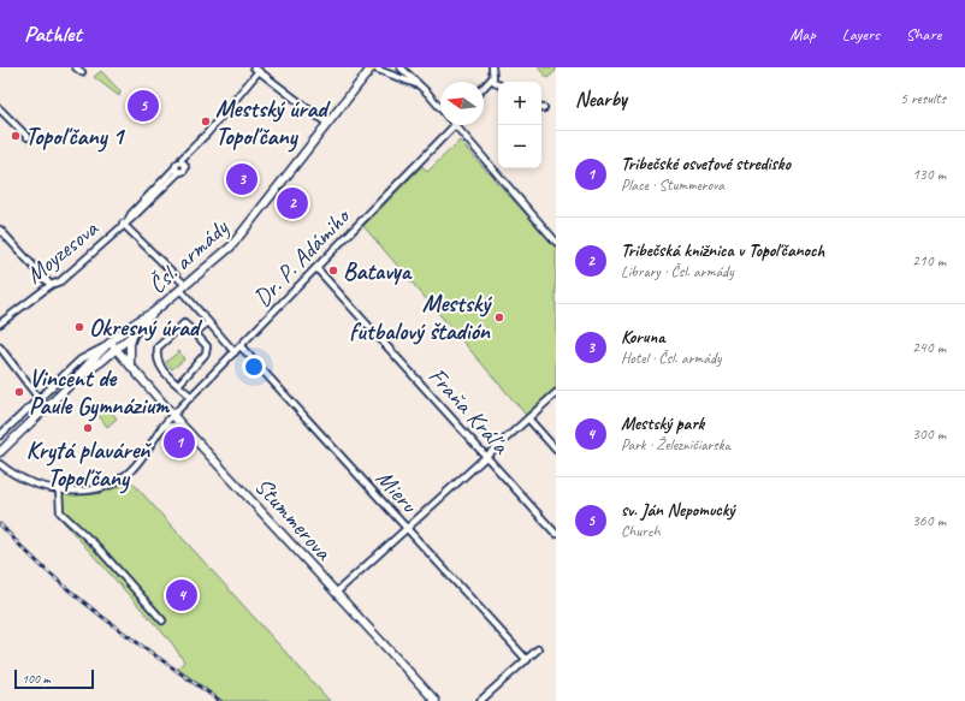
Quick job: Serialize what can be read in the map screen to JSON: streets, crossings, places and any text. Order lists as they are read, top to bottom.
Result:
{
  "streets": {
    "main road": ["Čsl. armády", "Stummerova"],
    "street": [
      "Moyzesova",
      "Dr. P. Adámiho",
      "Fraňa Kráľa",
      "Mieru"
    ]
  },
  "crossings": [
    ["Čsl. armády", "Stummerova"],
    ["Dr. P. Adámiho", "Fraňa Kráľa"],
    ["Dr. P. Adámiho", "Mieru"],
    ["Dr. P. Adámiho", "Stummerova"]
  ],
  "places": [
    "Mestský úrad Topoľčany",
    "Topoľčany 1",
    "Batavya",
    "Mestský futbalový štadión",
    "Okresný úrad",
    "Vincent de Paule Gymnázium",
    "Krytá plaváreň Topoľčany"
  ],
  "scale_bar": "100 m",
  "north": "left",
  "page": {
    "header": "Pathlet",
    "nav": ["Map", "Layers", "Share"],
    "heading": ["Nearby", "5 results"],
    "map_buttons": ["+", "−"],
    "pins": [
      "5",
      "3",
      "2",
      "1",
      "4"
    ],
    "list": [
      {
        "mark": "1",
        "name": "Tribečské osvetové stredisko",
        "note": "Place · Stummerova",
        "value": "130 m"
      },
      {
        "mark": "2",
        "name": "Tribečská knižnica v Topoľčanoch",
        "note": "Library · Čsl. armády",
        "value": "210 m"
      },
      {
        "mark": "3",
        "name": "Koruna",
        "note": "Hotel · Čsl. armády",
        "value": "240 m"
      },
      {
        "mark": "4",
        "name": "Mestský park",
        "note": "Park · Železničiarska",
        "value": "300 m"
      },
      {
        "mark": "5",
        "name": "sv. Ján Nepomucký",
        "note": "Church",
        "value": "360 m"
      }
    ],
    "scale": "100 m"
  }
}
